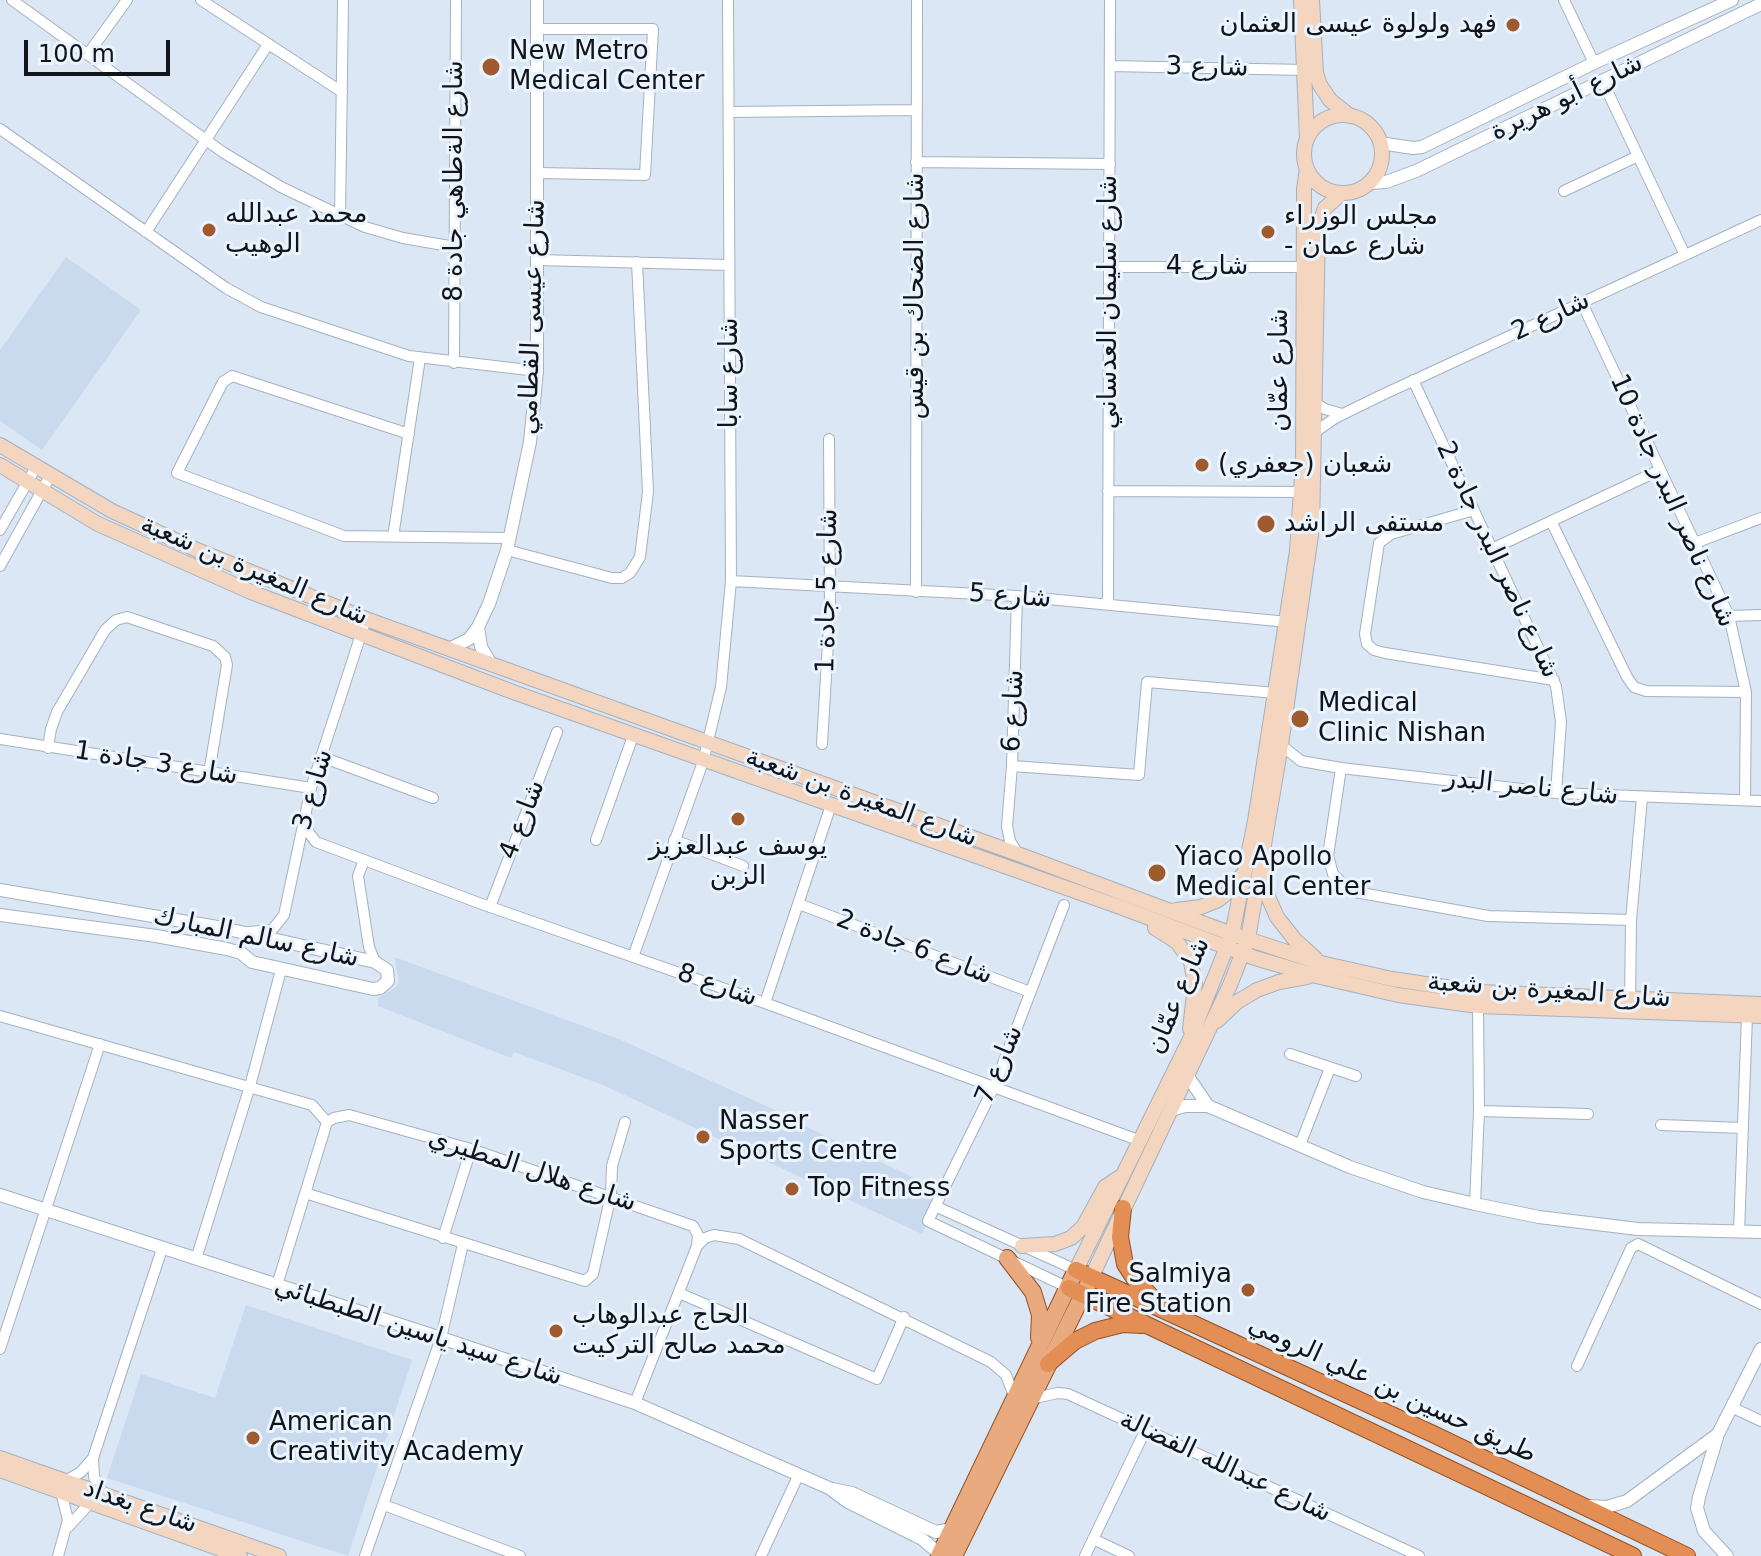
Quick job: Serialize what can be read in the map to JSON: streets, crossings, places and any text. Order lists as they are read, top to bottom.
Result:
{
  "streets": {
    "highway": ["طريق حسين بن علي الرومي"],
    "main road": ["شارع عمّان", "شارع المغيرة بن شعبة", "شارع بغداد"],
    "street": [
      "شارع 3",
      "شارع أبو هريرة",
      "شارع الةطاهي جادة 8",
      "شارع 4",
      "شارع الضحاك بن قيس",
      "شارع سليمان العدساني",
      "شارع عيسى القطامي",
      "شارع 2",
      "شارع سابا",
      "شارع ناصر البدر جادة 10",
      "شارع ناصر البدر جادة 2",
      "شارع 5 جادة 1",
      "شارع 5",
      "شارع 6",
      "شارع 3 جادة 1",
      "شارع ناصر البدر",
      "شارع سالم المبارك",
      "شارع 6 جادة 2",
      "شارع 8",
      "شارع 7",
      "شارع هلال المطيري",
      "شارع سيد ياسين الطبطبائي",
      "شارع عبدالله الفضالة"
    ]
  },
  "crossings": [
    ["شارع 3", "شارع سليمان العدساني"],
    ["شارع 3", "شارع المغيرة بن شعبة"],
    ["شارع 3", "شارع 3 جادة 1"],
    ["شارع 3", "شارع سالم المبارك"],
    ["شارع 3", "شارع 8"],
    ["شارع أبو هريرة", "شارع عمّان"],
    ["شارع 4", "شارع سليمان العدساني"],
    ["شارع 4", "شارع عمّان"],
    ["شارع 4", "شارع 8"],
    ["شارع الضحاك بن قيس", "شارع 5"],
    ["شارع سليمان العدساني", "شارع 5"],
    ["شارع 2", "شارع عمّان"],
    ["شارع 2", "شارع ناصر البدر جادة 10"],
    ["شارع 2", "شارع ناصر البدر جادة 2"],
    ["شارع عمّان", "شارع المغيرة بن شعبة"],
    ["شارع عمّان", "شارع 5"],
    ["شارع عمّان", "شارع ناصر البدر"],
    ["شارع عمّان", "شارع 8"],
    ["شارع عمّان", "شارع سيد ياسين الطبطبائي"],
    ["شارع عمّان", "طريق حسين بن علي الرومي"],
    ["شارع عمّان", "شارع عبدالله الفضالة"],
    ["شارع سابا", "شارع المغيرة بن شعبة"],
    ["شارع سابا", "شارع 5"],
    ["شارع ناصر البدر جادة 10", "شارع ناصر البدر"],
    ["شارع ناصر البدر جادة 2", "شارع ناصر البدر"],
    ["شارع المغيرة بن شعبة", "شارع 6"],
    ["شارع 5 جادة 1", "شارع 5"],
    ["شارع 5", "شارع 6"],
    ["شارع 6 جادة 2", "شارع 7"],
    ["شارع 8", "شارع 7"]
  ],
  "places": [
    "فهد ولولوة عيسى العثمان",
    "New Metro Medical Center",
    "محمد عبدالله الوهيب",
    "مجلس الوزراء - شارع عمان",
    "شعبان (جعفري)",
    "مستفى الراشد",
    "Medical Clinic Nishan",
    "يوسف عبدالعزيز الزبن",
    "Yiaco Apollo Medical Center",
    "Nasser Sports Centre",
    "Top Fitness",
    "Salmiya Fire Station",
    "الحاج عبدالوهاب محمد صالح التركيت",
    "American Creativity Academy"
  ],
  "scale_bar": "100 m"
}
